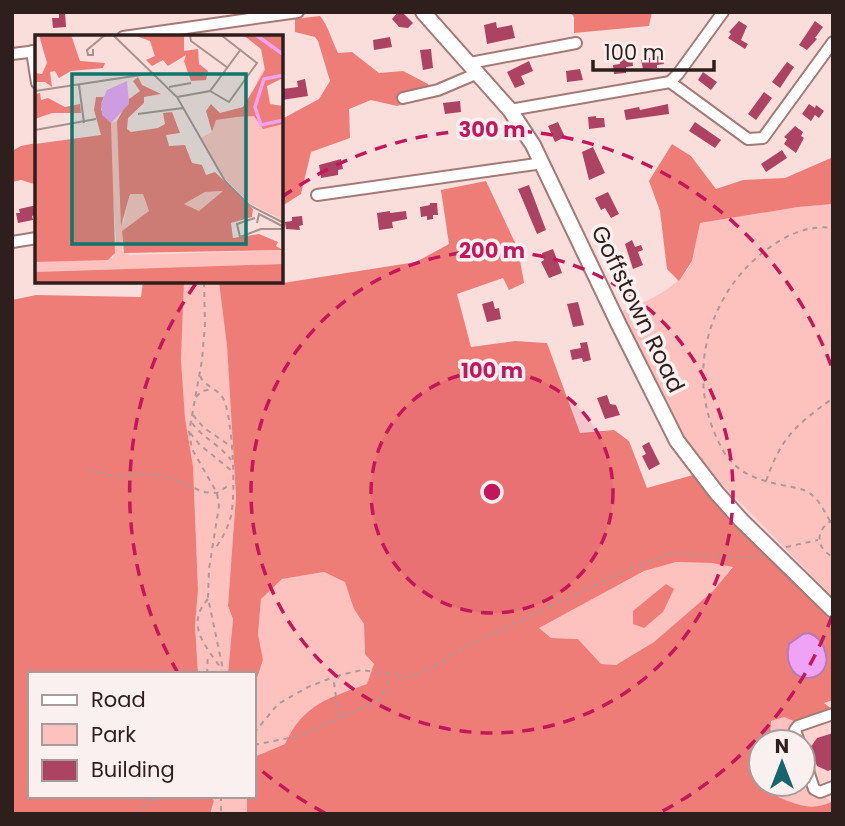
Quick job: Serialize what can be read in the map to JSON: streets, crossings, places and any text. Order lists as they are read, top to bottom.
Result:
{
  "streets": {
    "main road": ["Goffstown Road"]
  },
  "legend": ["Road", "Park", "Building"],
  "scale_bar": "100 m",
  "north": "top",
  "rings": ["300 m", "200 m", "100 m"]
}
